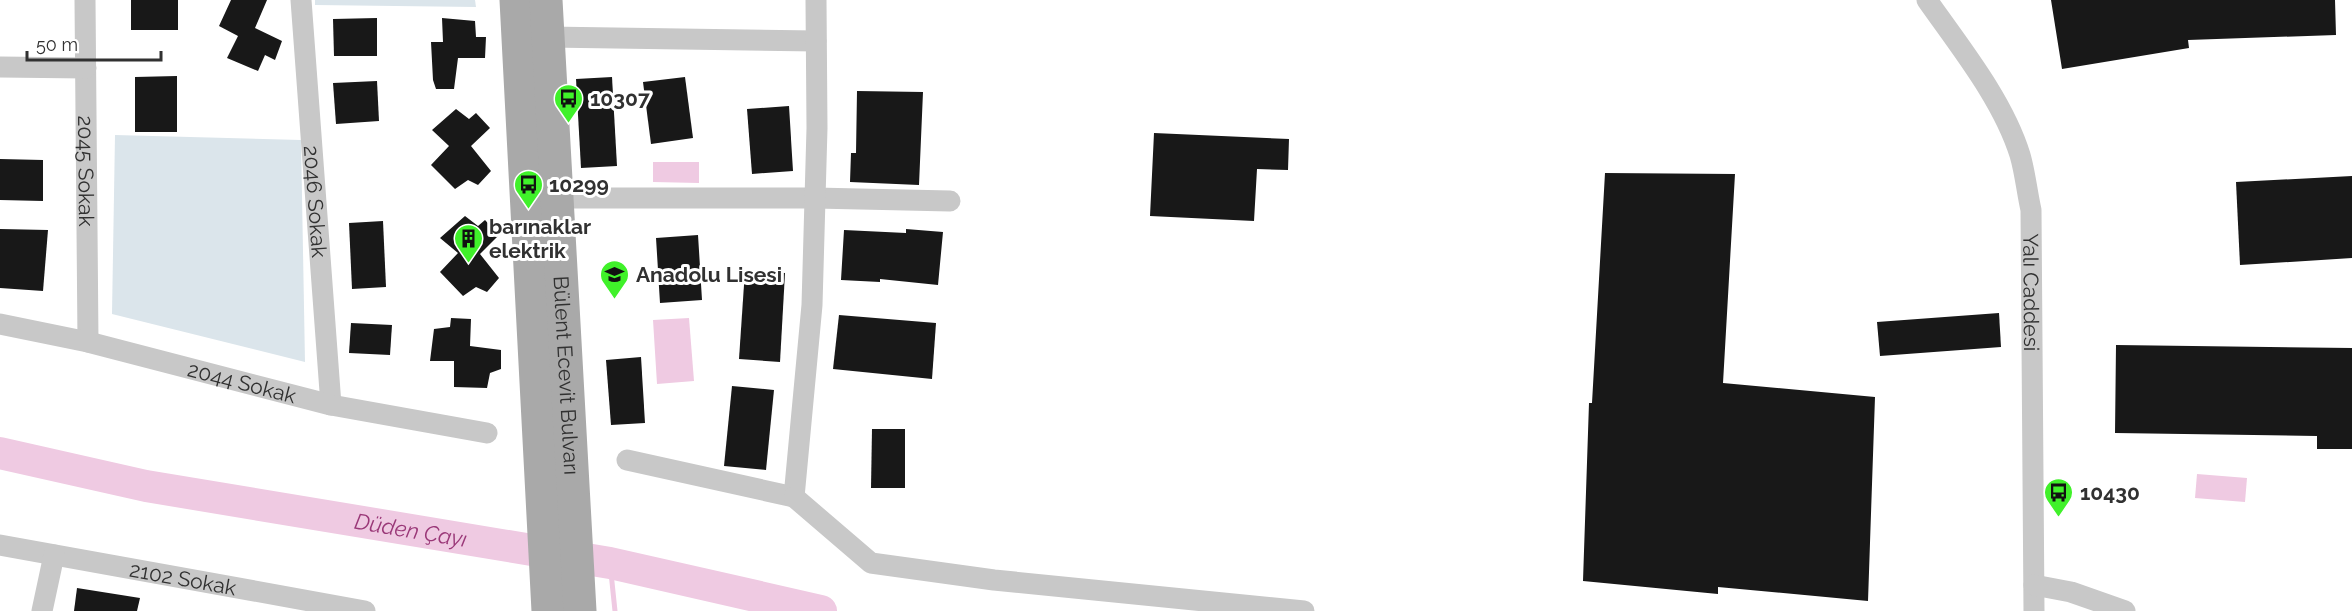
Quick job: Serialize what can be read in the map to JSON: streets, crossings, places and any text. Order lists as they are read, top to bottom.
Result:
{
  "streets": {
    "main road": ["Bülent Ecevit Bulvarı"],
    "street": [
      "2045 Sokak",
      "2046 Sokak",
      "Yalı Caddesi",
      "2044 Sokak",
      "2102 Sokak"
    ]
  },
  "crossings": [
    ["2045 Sokak", "2044 Sokak"],
    ["2046 Sokak", "2044 Sokak"]
  ],
  "water": ["Düden Çayı"],
  "places": {
    "bus stop": ["10307", "10299", "10430"],
    "building": ["barınaklar elektrik"],
    "school or university": ["Anadolu Lisesi"]
  },
  "scale_bar": "50 m"
}
